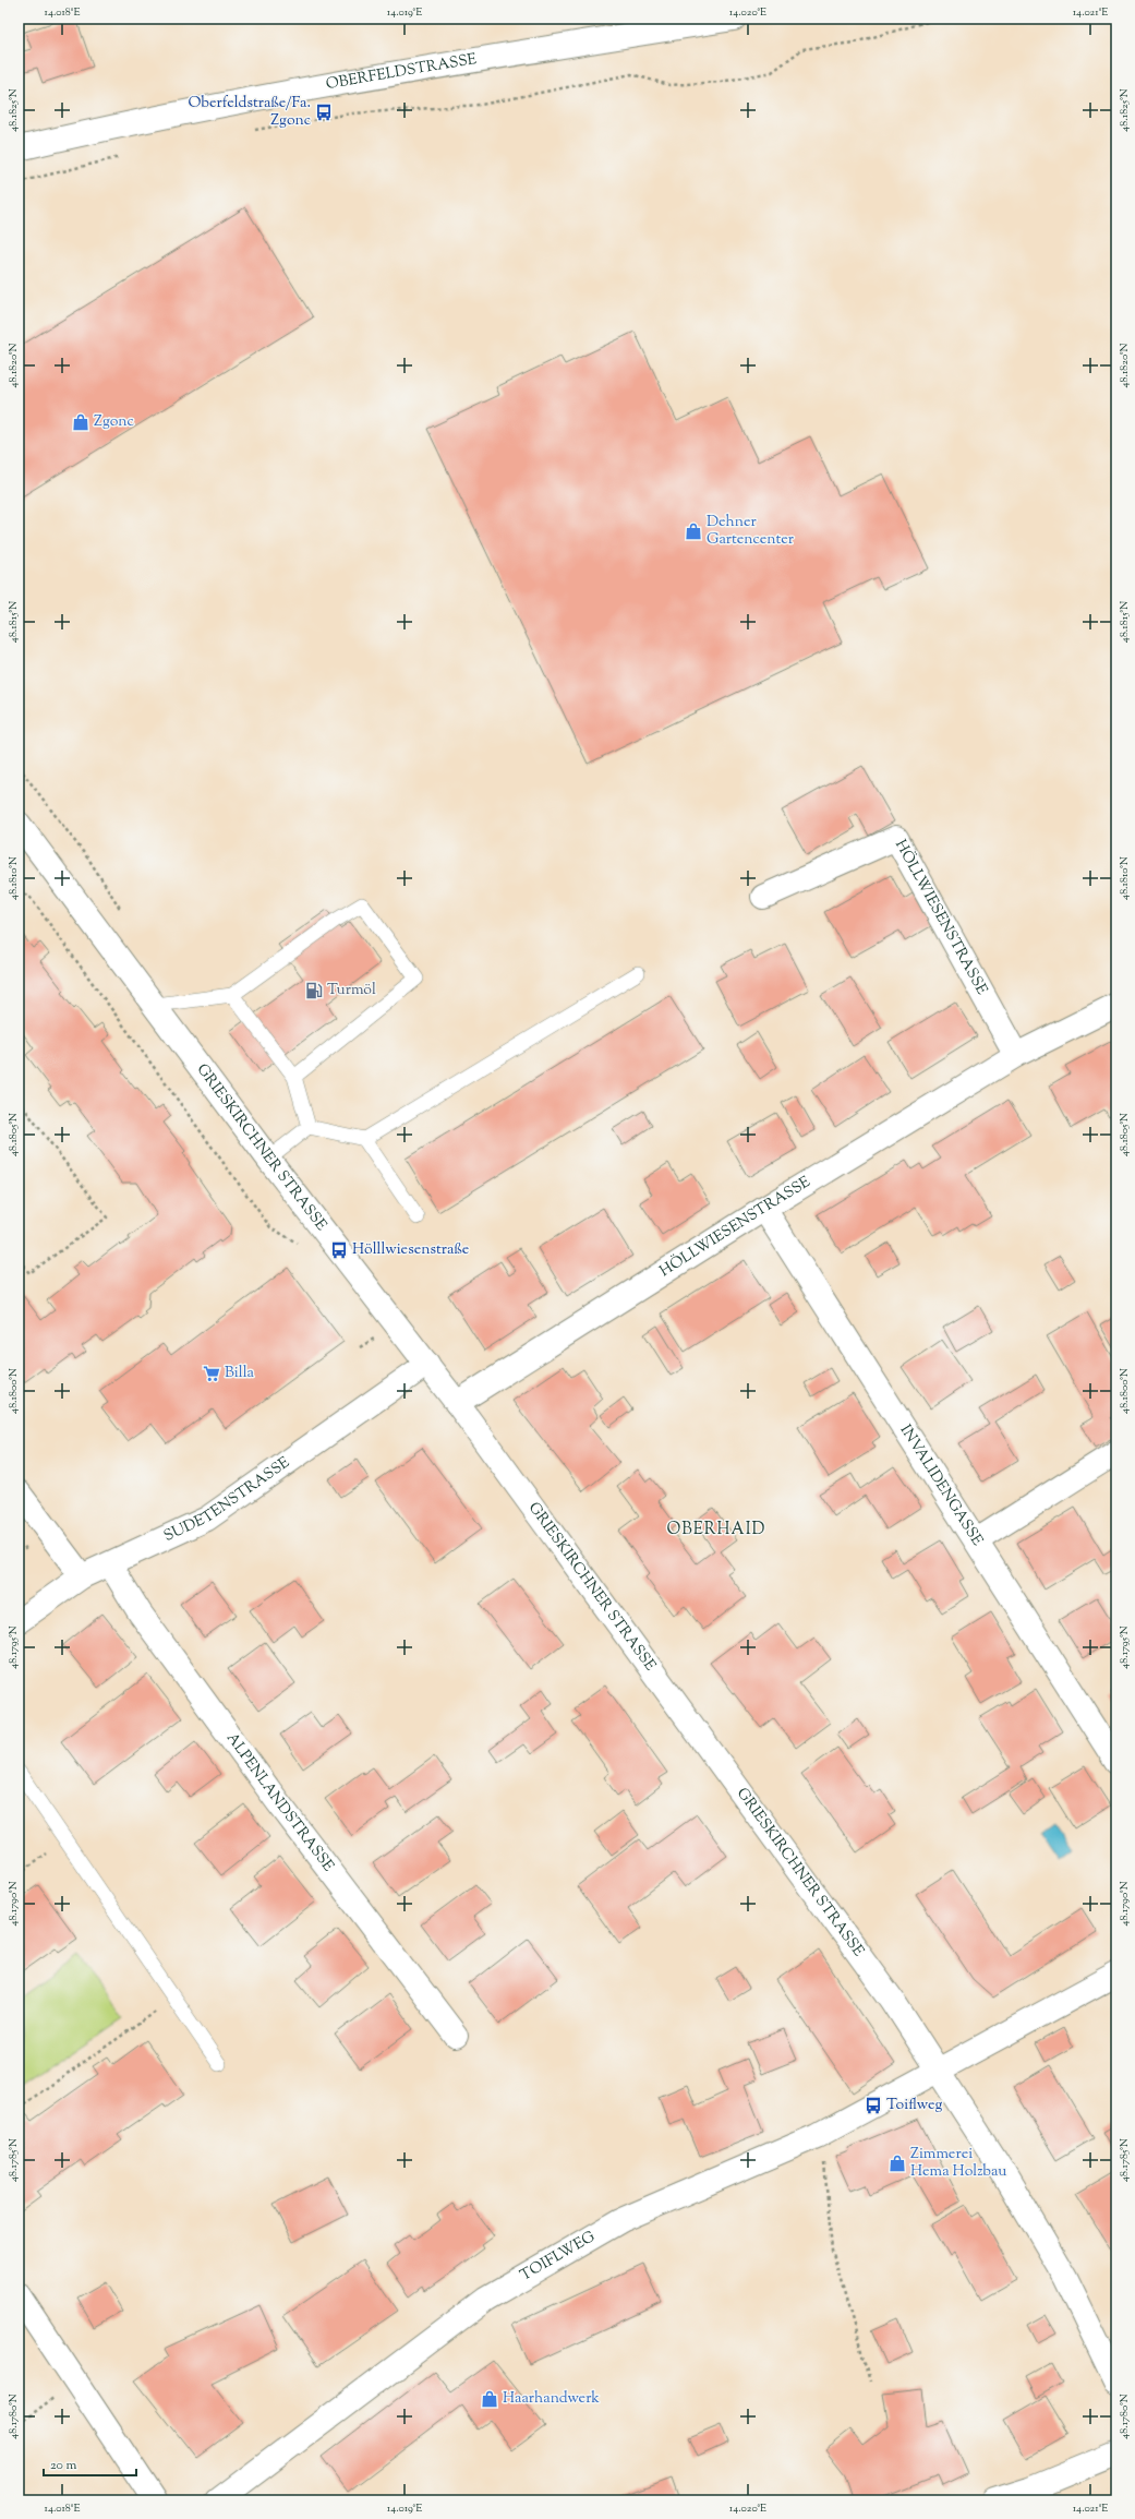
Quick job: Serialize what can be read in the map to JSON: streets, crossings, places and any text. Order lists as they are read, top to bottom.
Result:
{
  "streets": {
    "street": [
      "OBERFELDSTRASSE",
      "HÖLLWIESENSTRASSE",
      "GRIESKIRCHNER STRASSE",
      "INVALIDENGASSE",
      "SUDETENSTRASSE",
      "ALPENLANDSTRASSE",
      "TOIFLWEG"
    ]
  },
  "crossings": [
    ["HÖLLWIESENSTRASSE", "GRIESKIRCHNER STRASSE"],
    ["HÖLLWIESENSTRASSE", "INVALIDENGASSE"],
    ["GRIESKIRCHNER STRASSE", "SUDETENSTRASSE"],
    ["GRIESKIRCHNER STRASSE", "TOIFLWEG"],
    ["SUDETENSTRASSE", "ALPENLANDSTRASSE"]
  ],
  "districts": ["OBERHAID"],
  "places": {
    "bus stop": ["Oberfeldstraße/Fa. Zgonc", "Hölllwiesenstraße", "Toiflweg"],
    "shop": [
      "Zgonc",
      "Dehner Gartencenter",
      "Zimmerei Hema Holzbau",
      "Haarhandwerk"
    ],
    "fuel station": ["Turmöl"],
    "supermarket": ["Billa"]
  },
  "scale_bar": "20 m",
  "coordinates": [
    "14.018°E",
    "14.019°E",
    "14.020°E",
    "14.021°E",
    "48.1825°N",
    "48.1820°N",
    "48.1815°N",
    "48.1810°N",
    "48.1805°N",
    "48.1800°N",
    "48.1795°N",
    "48.1790°N",
    "48.1785°N",
    "48.1780°N"
  ]
}
